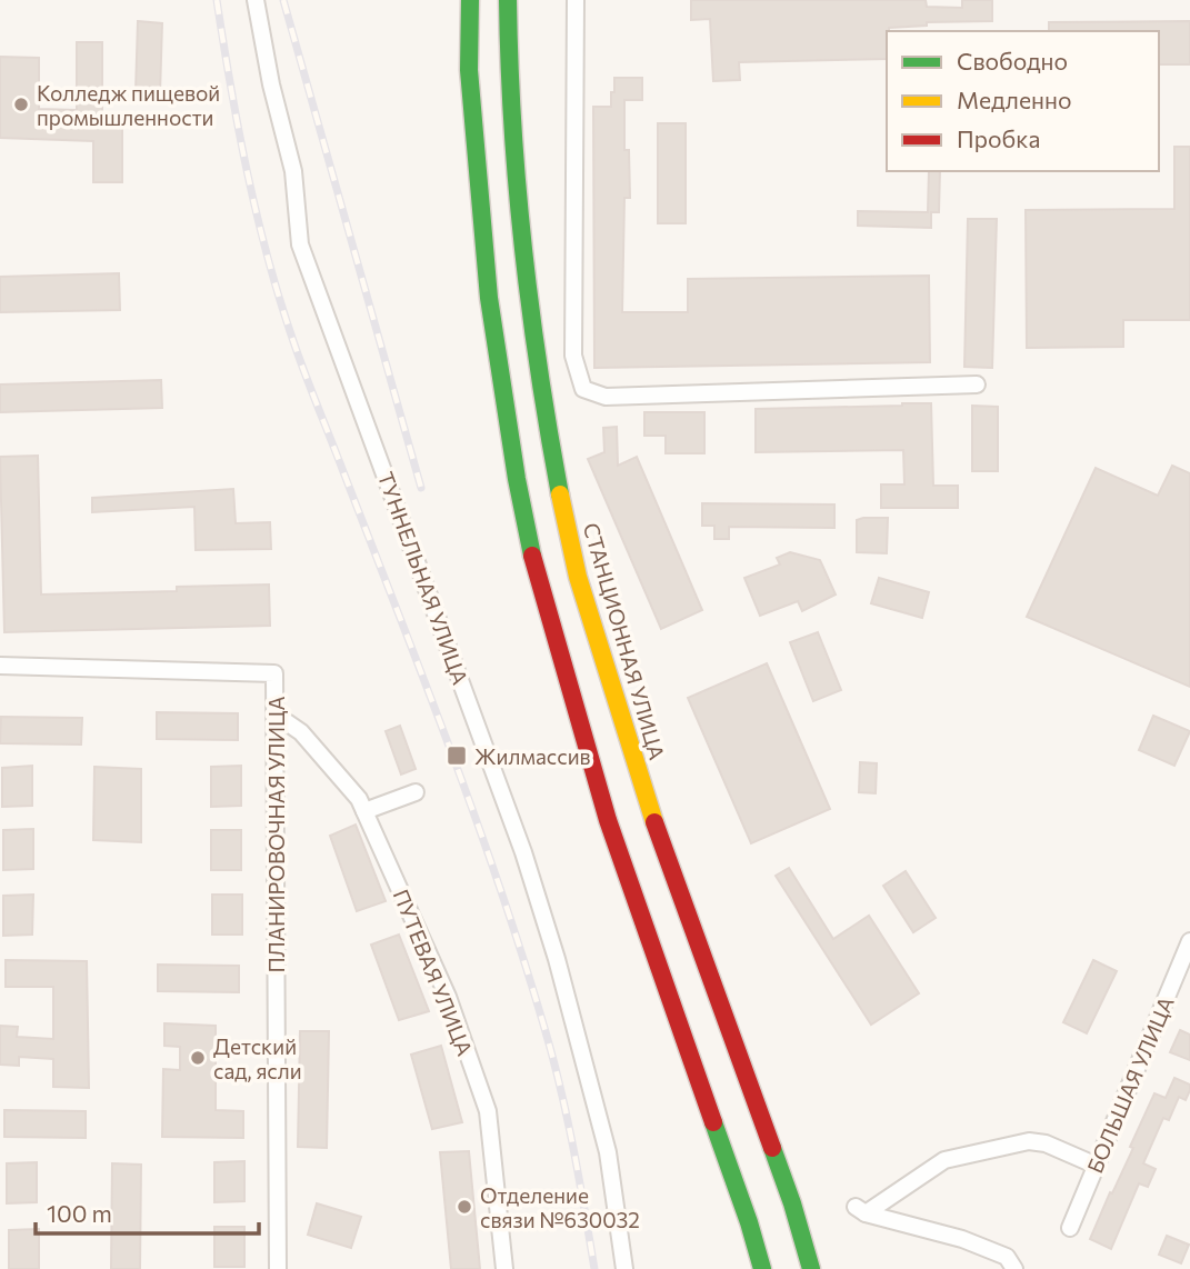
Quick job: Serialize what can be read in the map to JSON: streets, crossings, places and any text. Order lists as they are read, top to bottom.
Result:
{
  "streets": {
    "main road": ["СТАНЦИОННАЯ УЛИЦА"],
    "street": [
      "ТУННЕЛЬНАЯ УЛИЦА",
      "ПЛАНИРОВОЧНАЯ УЛИЦА",
      "ПУТЕВАЯ УЛИЦА",
      "БОЛЬШАЯ УЛИЦА"
    ]
  },
  "crossings": [
    ["ПЛАНИРОВОЧНАЯ УЛИЦА", "ПУТЕВАЯ УЛИЦА"]
  ],
  "places": {
    "other": ["Колледж пищевой промышленности", "Детский сад, ясли", "Отделение связи №630032"],
    "transit": ["Жилмассив"]
  },
  "legend": ["Свободно", "Медленно", "Пробка"],
  "scale_bar": "100 m"
}
